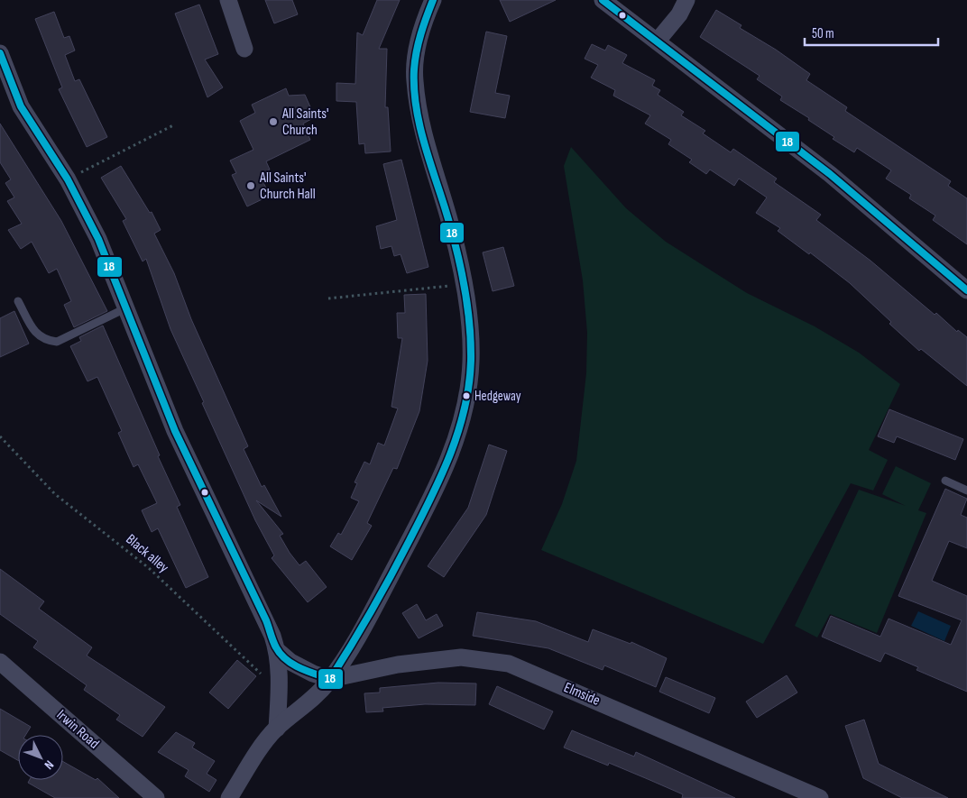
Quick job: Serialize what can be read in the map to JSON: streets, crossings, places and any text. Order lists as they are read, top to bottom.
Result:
{
  "streets": {
    "street": ["Elmside", "Irwin Road"],
    "path": ["Black alley"]
  },
  "places": ["All Saints' Church", "All Saints' Church Hall", "Hedgeway"],
  "lines": ["transit line 18"],
  "scale_bar": "50 m",
  "north": "bottom right"
}
